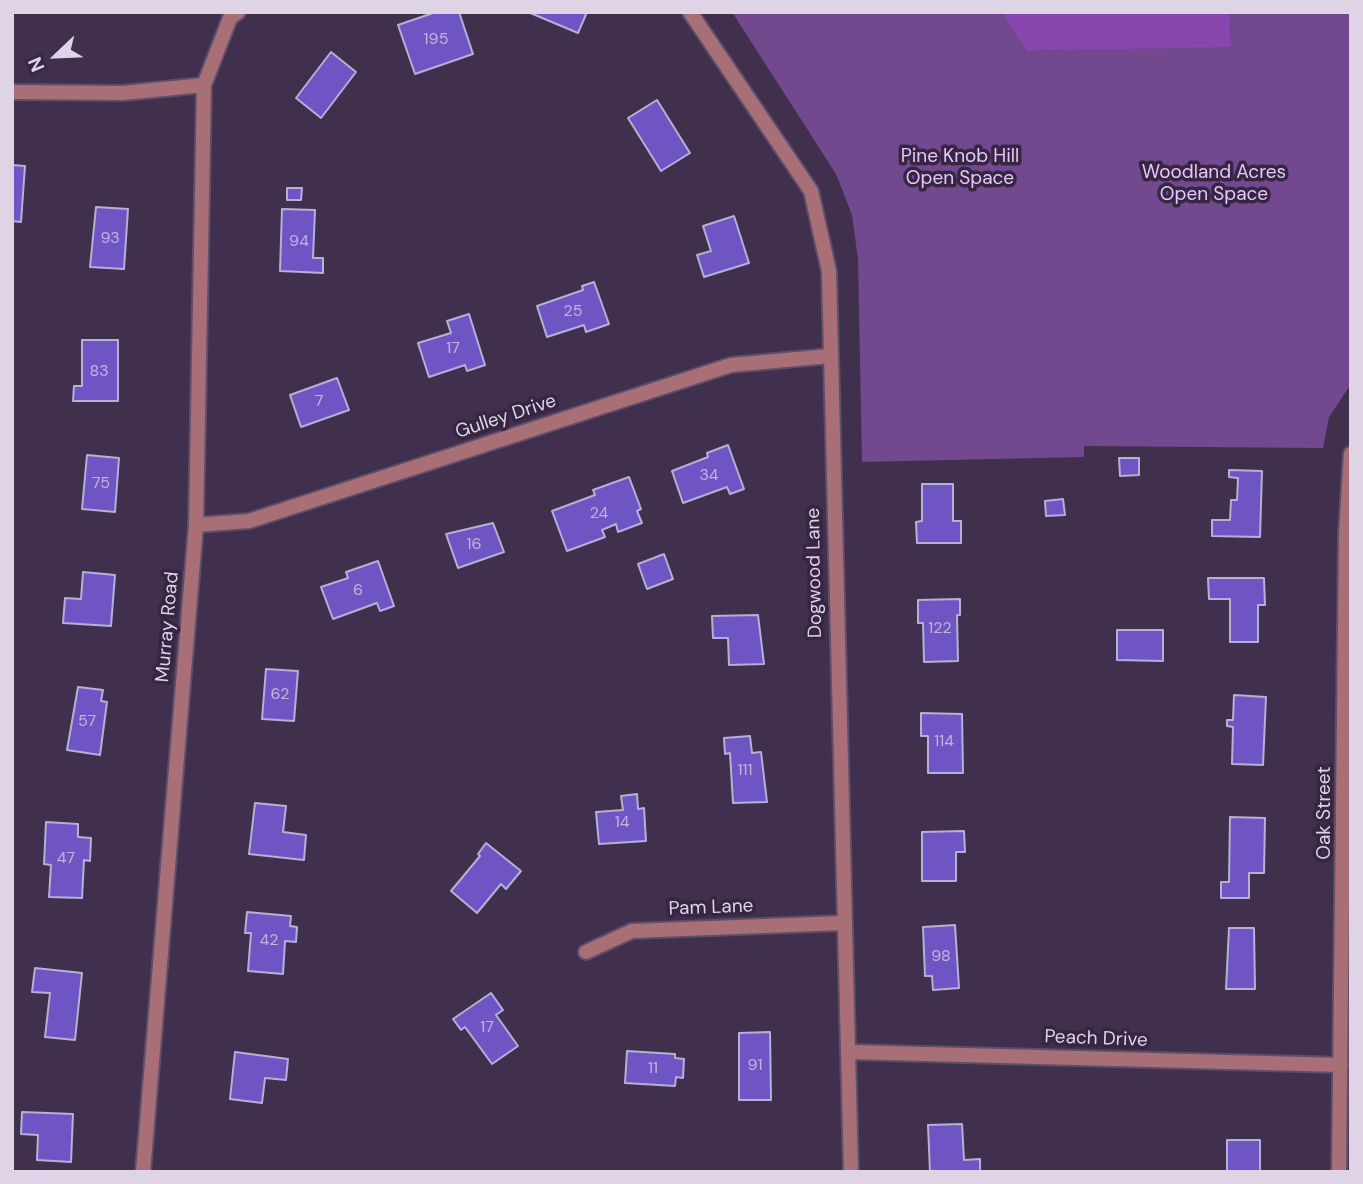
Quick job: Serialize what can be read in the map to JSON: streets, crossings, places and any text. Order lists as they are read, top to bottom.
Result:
{
  "streets": {
    "street": [
      "Gulley Drive",
      "Dogwood Lane",
      "Murray Road",
      "Oak Street",
      "Pam Lane",
      "Peach Drive"
    ]
  },
  "crossings": [
    ["Gulley Drive", "Dogwood Lane"],
    ["Gulley Drive", "Murray Road"],
    ["Dogwood Lane", "Pam Lane"],
    ["Dogwood Lane", "Peach Drive"],
    ["Oak Street", "Peach Drive"]
  ],
  "parks": ["Pine Knob Hill Open Space", "Woodland Acres Open Space"],
  "house_numbers": [
    "195",
    "93",
    "94",
    "25",
    "17",
    "83",
    "7",
    "34",
    "75",
    "24",
    "16",
    "6",
    "122",
    "62",
    "57",
    "114",
    "111",
    "14",
    "47",
    "42",
    "98",
    "17",
    "91",
    "11"
  ],
  "north": "bottom left"
}
